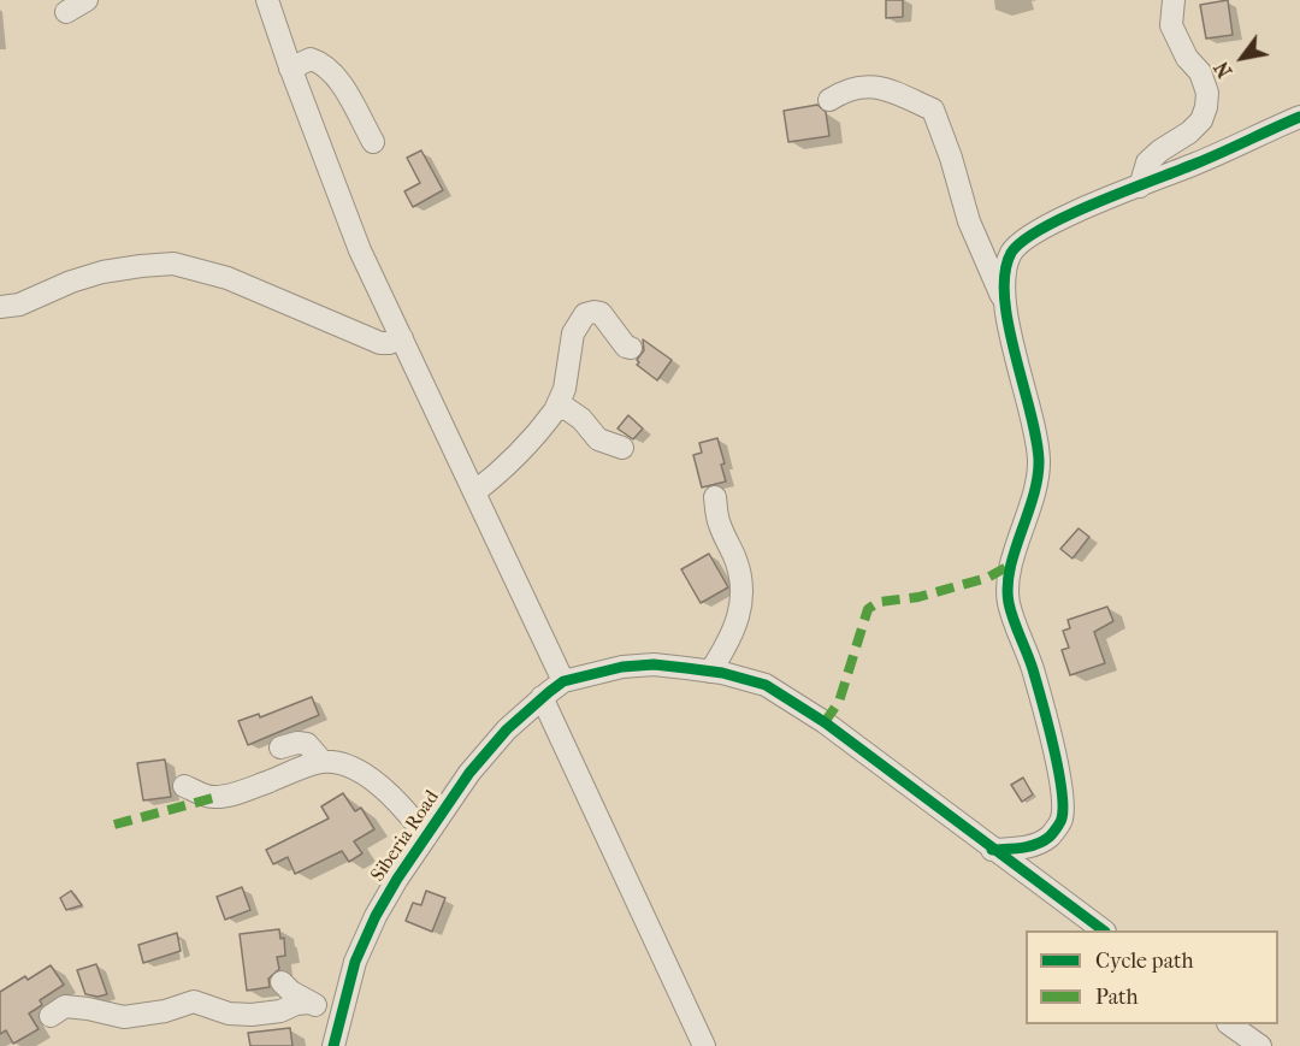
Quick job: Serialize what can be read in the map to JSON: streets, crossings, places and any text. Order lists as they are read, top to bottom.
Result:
{
  "streets": {
    "street": ["Siberia Road"]
  },
  "legend": ["Cycle path", "Path"],
  "north": "bottom left"
}
